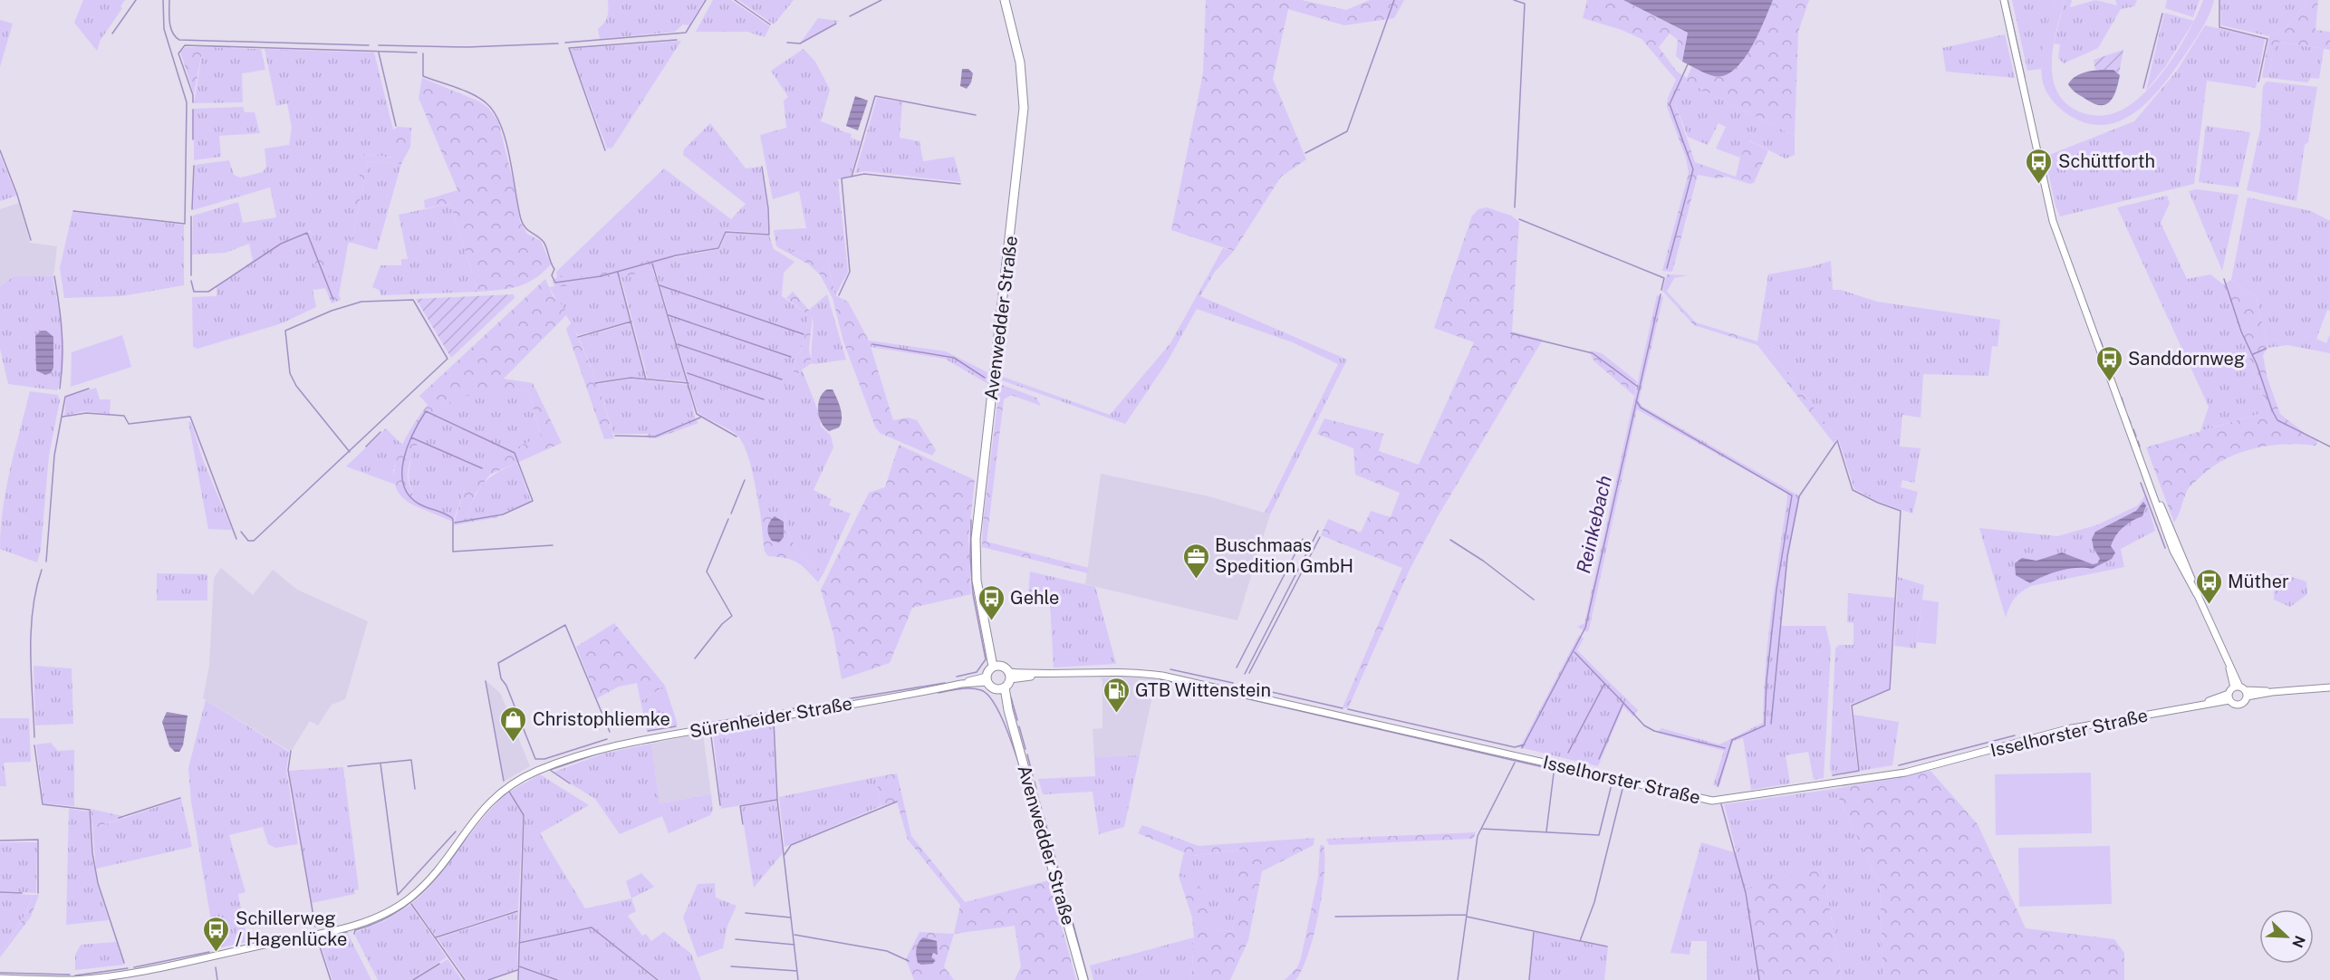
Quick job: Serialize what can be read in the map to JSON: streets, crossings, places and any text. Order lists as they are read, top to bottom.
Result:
{
  "streets": {
    "main road": ["Avenwedder Straße"],
    "street": ["Sürenheider Straße", "Isselhorster Straße"]
  },
  "crossings": [
    ["Avenwedder Straße", "Isselhorster Straße"]
  ],
  "water": ["Reinkebach"],
  "places": {
    "bus stop": [
      "Schüttforth",
      "Sanddornweg",
      "Müther",
      "Gehle",
      "Schillerweg / Hagenlücke"
    ],
    "office": ["Buschmaas Spedition GmbH"],
    "fuel station": ["GTB Wittenstein"],
    "shop": ["Christophliemke"]
  },
  "north": "bottom right"
}
